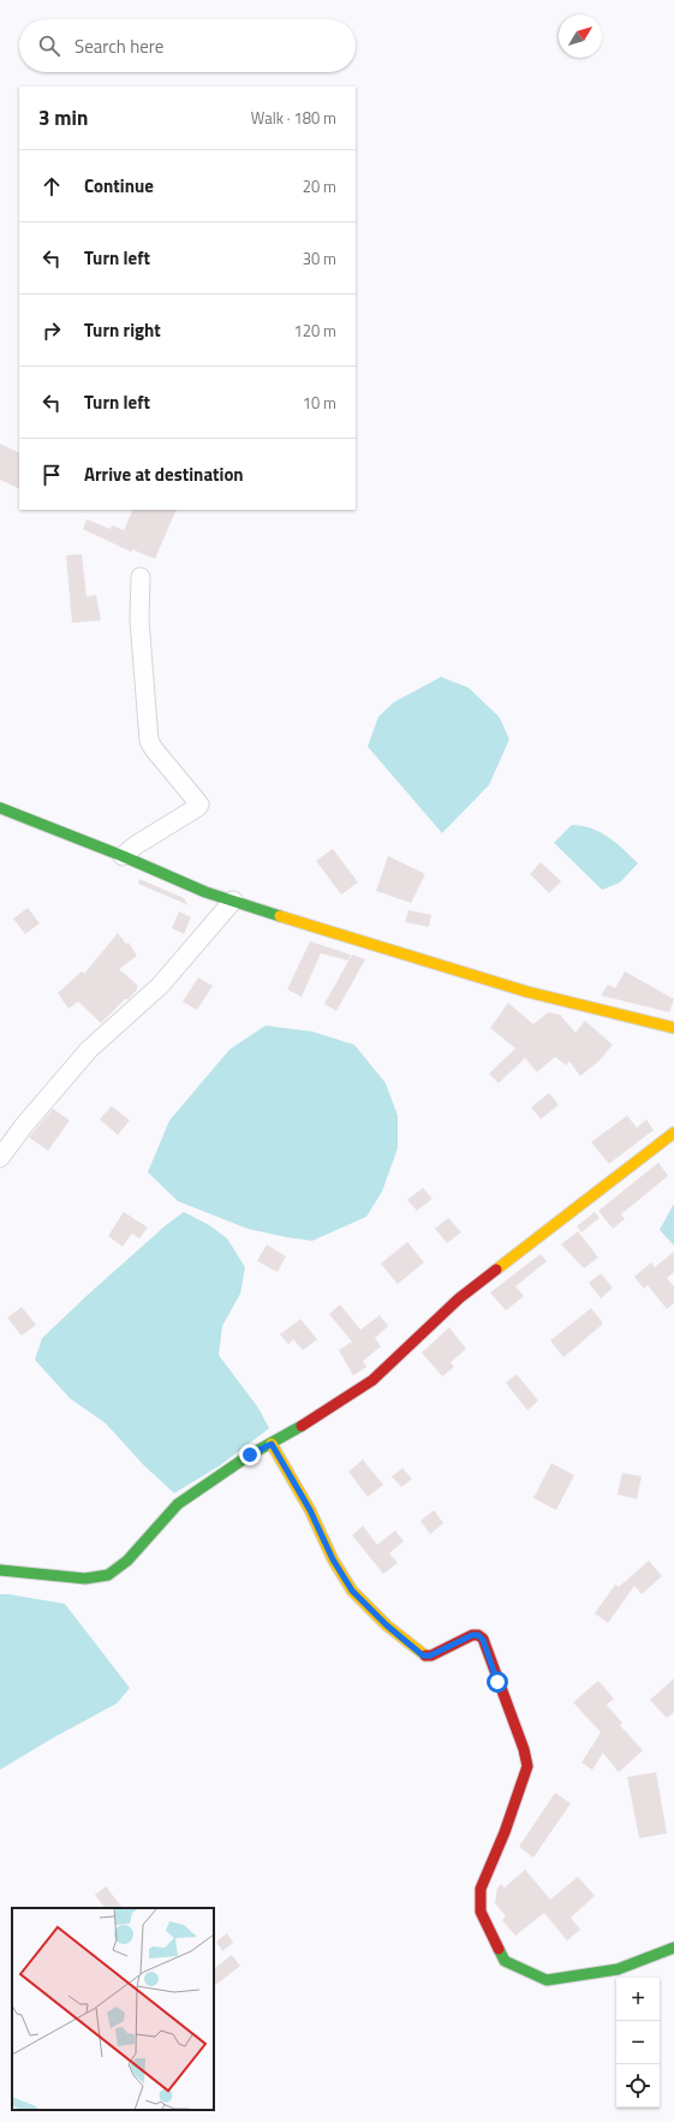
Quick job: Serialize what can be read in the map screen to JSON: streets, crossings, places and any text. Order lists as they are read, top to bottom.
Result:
{
  "north": "top right",
  "page": {
    "search": "Search here",
    "heading": ["3 min", "Walk · 180 m"],
    "list": [
      ["Continue", "20 m"],
      ["Turn left", "30 m"],
      ["Turn right", "120 m"],
      ["Turn left", "10 m"],
      "Arrive at destination"
    ],
    "map_buttons": ["+", "−"]
  }
}
